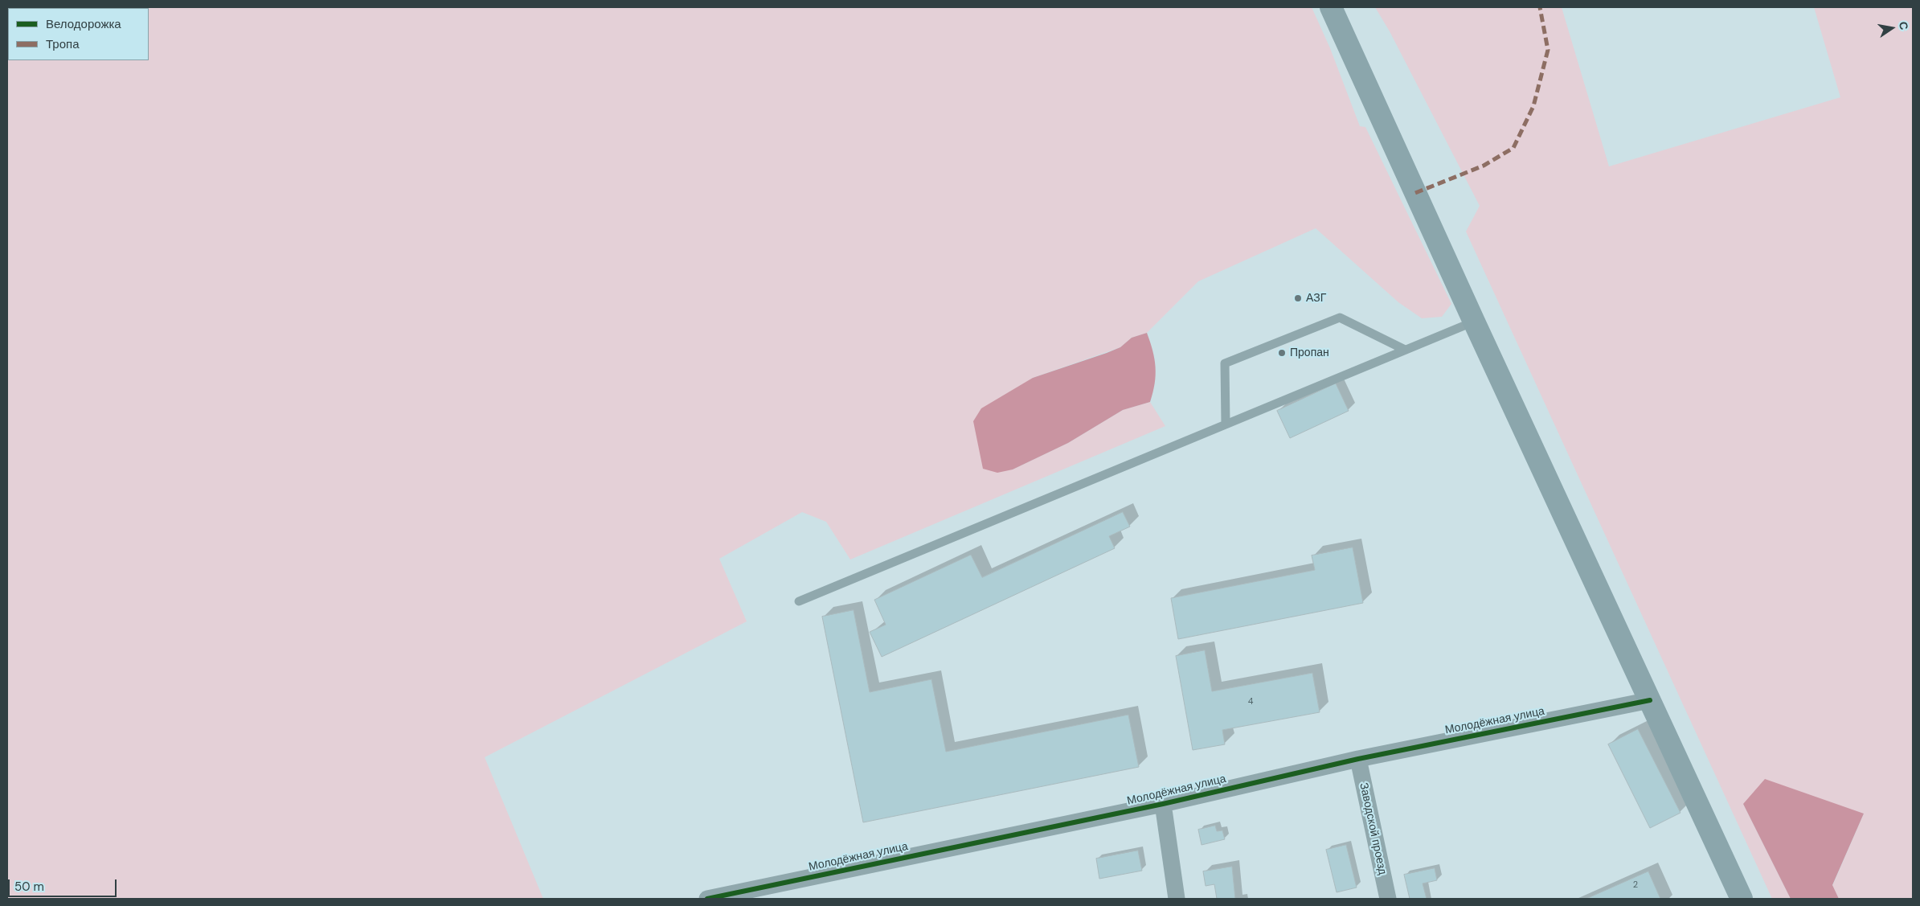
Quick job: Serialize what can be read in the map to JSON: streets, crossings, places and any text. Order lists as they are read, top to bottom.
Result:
{
  "streets": {
    "street": ["Молодёжная улица", "Заводской проезд"]
  },
  "crossings": [
    ["Молодёжная улица", "Заводской проезд"]
  ],
  "places": ["АЗГ", "Пропан"],
  "house_numbers": ["4", "2"],
  "legend": ["Велодорожка", "Тропа"],
  "scale_bar": "50 m",
  "north": "right"
}
